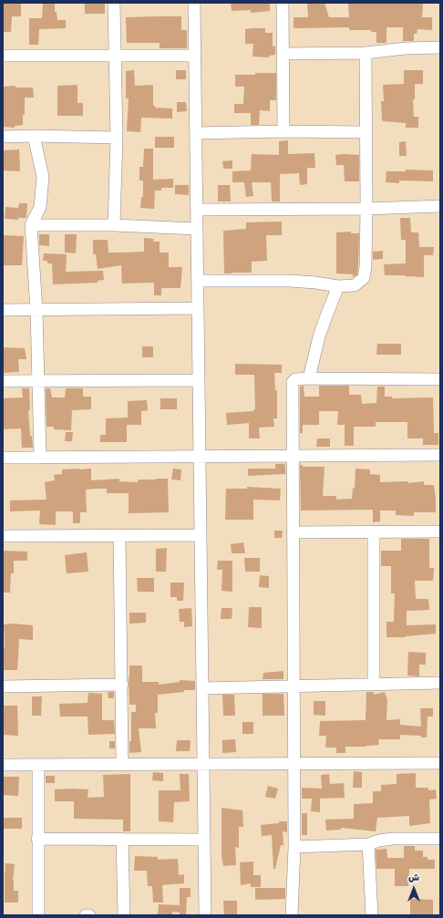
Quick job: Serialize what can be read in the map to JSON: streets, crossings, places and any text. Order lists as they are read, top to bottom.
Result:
{
  "north": "top"
}
